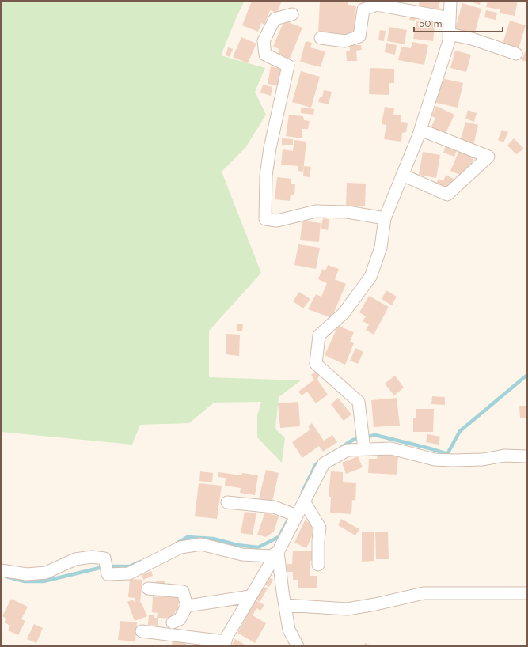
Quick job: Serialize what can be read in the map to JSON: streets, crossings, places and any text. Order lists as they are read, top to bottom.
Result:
{
  "scale_bar": "50 m"
}
